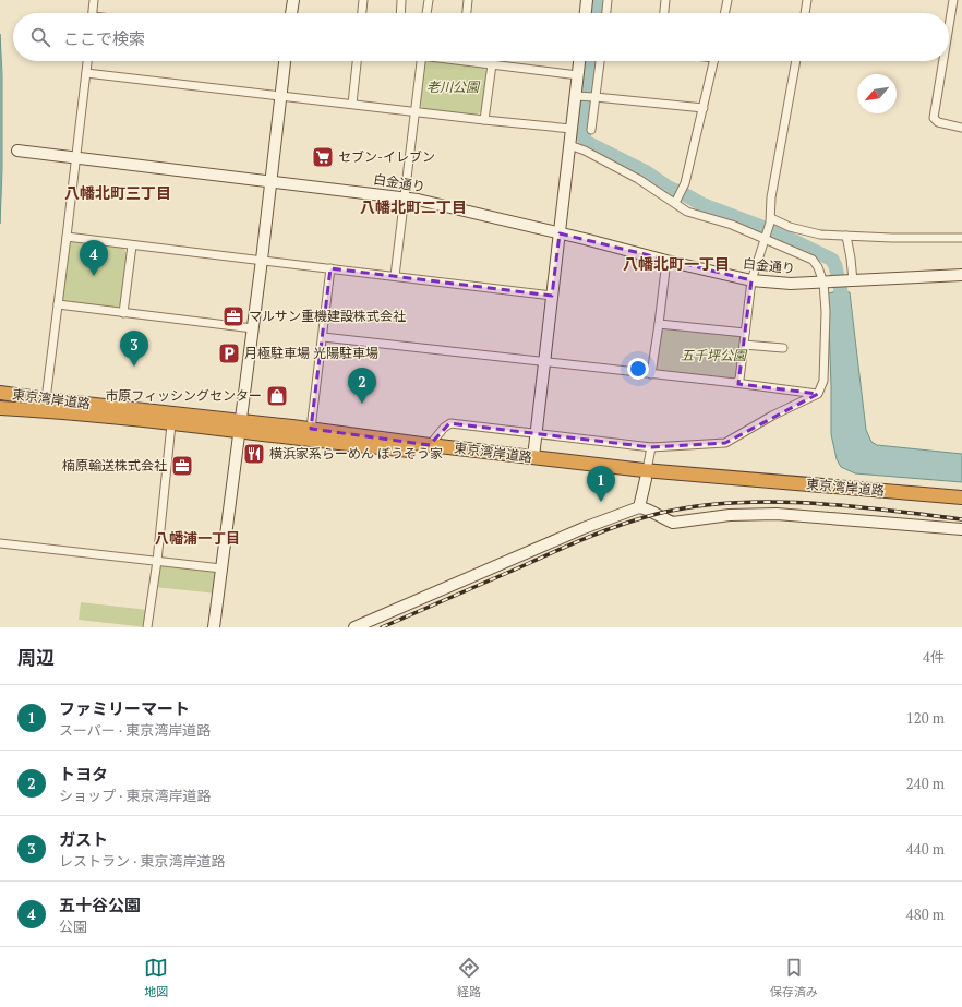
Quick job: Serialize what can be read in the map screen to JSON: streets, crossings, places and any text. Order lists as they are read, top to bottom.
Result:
{
  "streets": {
    "highway": ["東京湾岸道路"],
    "street": ["白金通り"]
  },
  "districts": [
    "八幡北町三丁目",
    "八幡北町二丁目",
    "八幡北町一丁目",
    "八幡浦一丁目"
  ],
  "parks": ["老川公園", "五千坪公園"],
  "places": {
    "supermarket": ["セブン-イレブン"],
    "office": ["マルサン重機建設株式会社", "楠原輸送株式会社"],
    "parking": ["月極駐車場 光陽駐車場"],
    "shop": ["市原フィッシングセンター"],
    "restaurant": ["横浜家系らーめん ぼうそう家"]
  },
  "north": "bottom left",
  "page": {
    "search": "ここで検索",
    "pins": [
      "4",
      "3",
      "2",
      "1"
    ],
    "heading": ["周辺", "4件"],
    "list": [
      {
        "mark": "1",
        "name": "ファミリーマート",
        "note": "スーパー · 東京湾岸道路",
        "value": "120 m"
      },
      {
        "mark": "2",
        "name": "トヨタ",
        "note": "ショップ · 東京湾岸道路",
        "value": "240 m"
      },
      {
        "mark": "3",
        "name": "ガスト",
        "note": "レストラン · 東京湾岸道路",
        "value": "440 m"
      },
      {
        "mark": "4",
        "name": "五十谷公園",
        "note": "公園",
        "value": "480 m"
      }
    ],
    "nav": ["地図", "経路", "保存済み"]
  }
}
